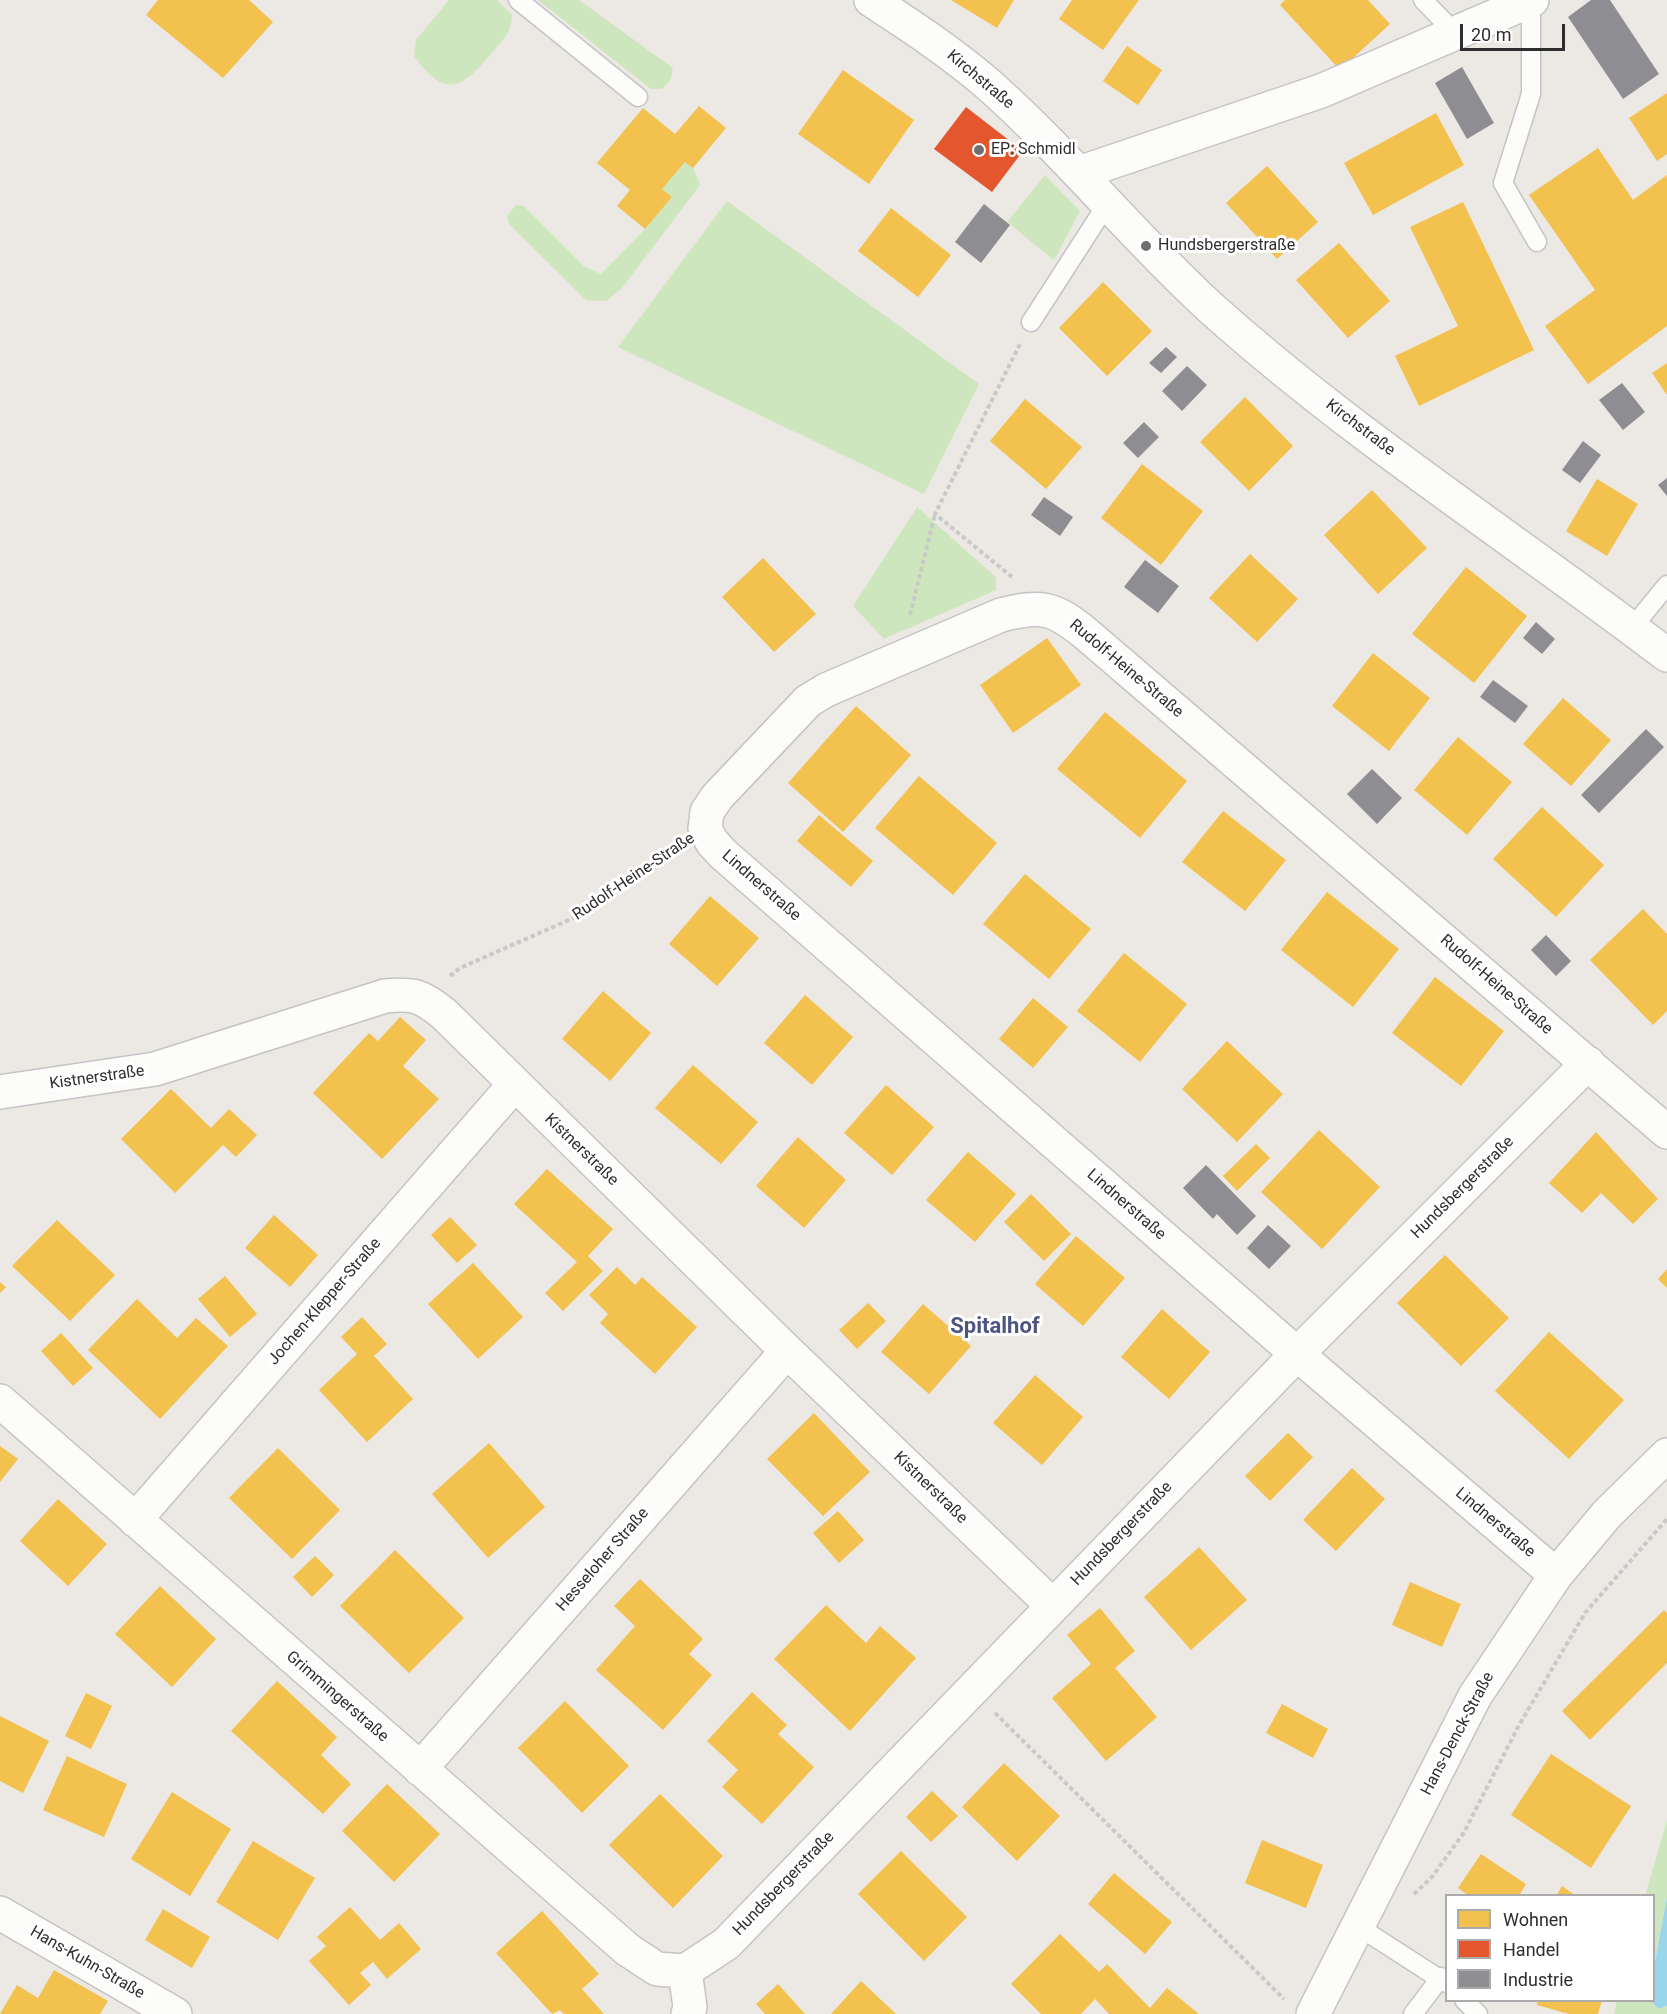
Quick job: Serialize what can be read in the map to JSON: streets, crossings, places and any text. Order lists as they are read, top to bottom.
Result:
{
  "streets": {
    "street": [
      "Kirchstraße",
      "Rudolf-Heine-Straße",
      "Lindnerstraße",
      "Kistnerstraße",
      "Hundsbergerstraße",
      "Jochen-Klepper-Straße",
      "Hesseloher Straße",
      "Grimmingerstraße",
      "Hans-Denck-Straße",
      "Hans-Kuhn-Straße"
    ]
  },
  "crossings": [
    ["Rudolf-Heine-Straße", "Lindnerstraße"],
    ["Rudolf-Heine-Straße", "Kistnerstraße"],
    ["Rudolf-Heine-Straße", "Hundsbergerstraße"],
    ["Lindnerstraße", "Hundsbergerstraße"],
    ["Lindnerstraße", "Hans-Denck-Straße"],
    ["Kistnerstraße", "Hundsbergerstraße"],
    ["Kistnerstraße", "Jochen-Klepper-Straße"],
    ["Kistnerstraße", "Hesseloher Straße"],
    ["Hundsbergerstraße", "Grimmingerstraße"],
    ["Jochen-Klepper-Straße", "Grimmingerstraße"],
    ["Hesseloher Straße", "Grimmingerstraße"]
  ],
  "districts": ["Spitalhof"],
  "places": ["EP: Schmidl", "Hundsbergerstraße"],
  "legend": ["Wohnen", "Handel", "Industrie"],
  "scale_bar": "20 m"
}
